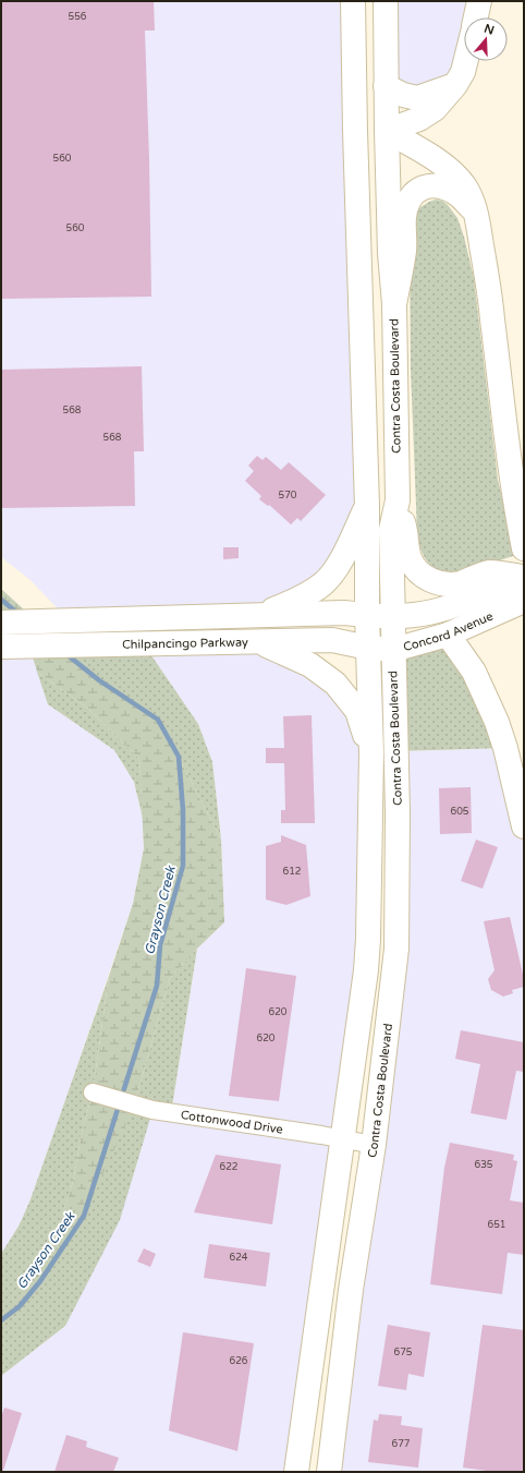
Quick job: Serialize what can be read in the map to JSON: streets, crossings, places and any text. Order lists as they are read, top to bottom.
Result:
{
  "streets": {
    "main road": ["Contra Costa Boulevard", "Concord Avenue", "Chilpancingo Parkway"],
    "street": ["Cottonwood Drive"]
  },
  "crossings": [
    ["Contra Costa Boulevard", "Concord Avenue"],
    ["Contra Costa Boulevard", "Chilpancingo Parkway"],
    ["Contra Costa Boulevard", "Cottonwood Drive"],
    ["Concord Avenue", "Chilpancingo Parkway"]
  ],
  "water": ["Grayson Creek"],
  "house_numbers": [
    "556",
    "560",
    "560",
    "568",
    "568",
    "570",
    "605",
    "612",
    "620",
    "620",
    "635",
    "622",
    "651",
    "624",
    "675",
    "626",
    "677"
  ],
  "north": "top"
}
